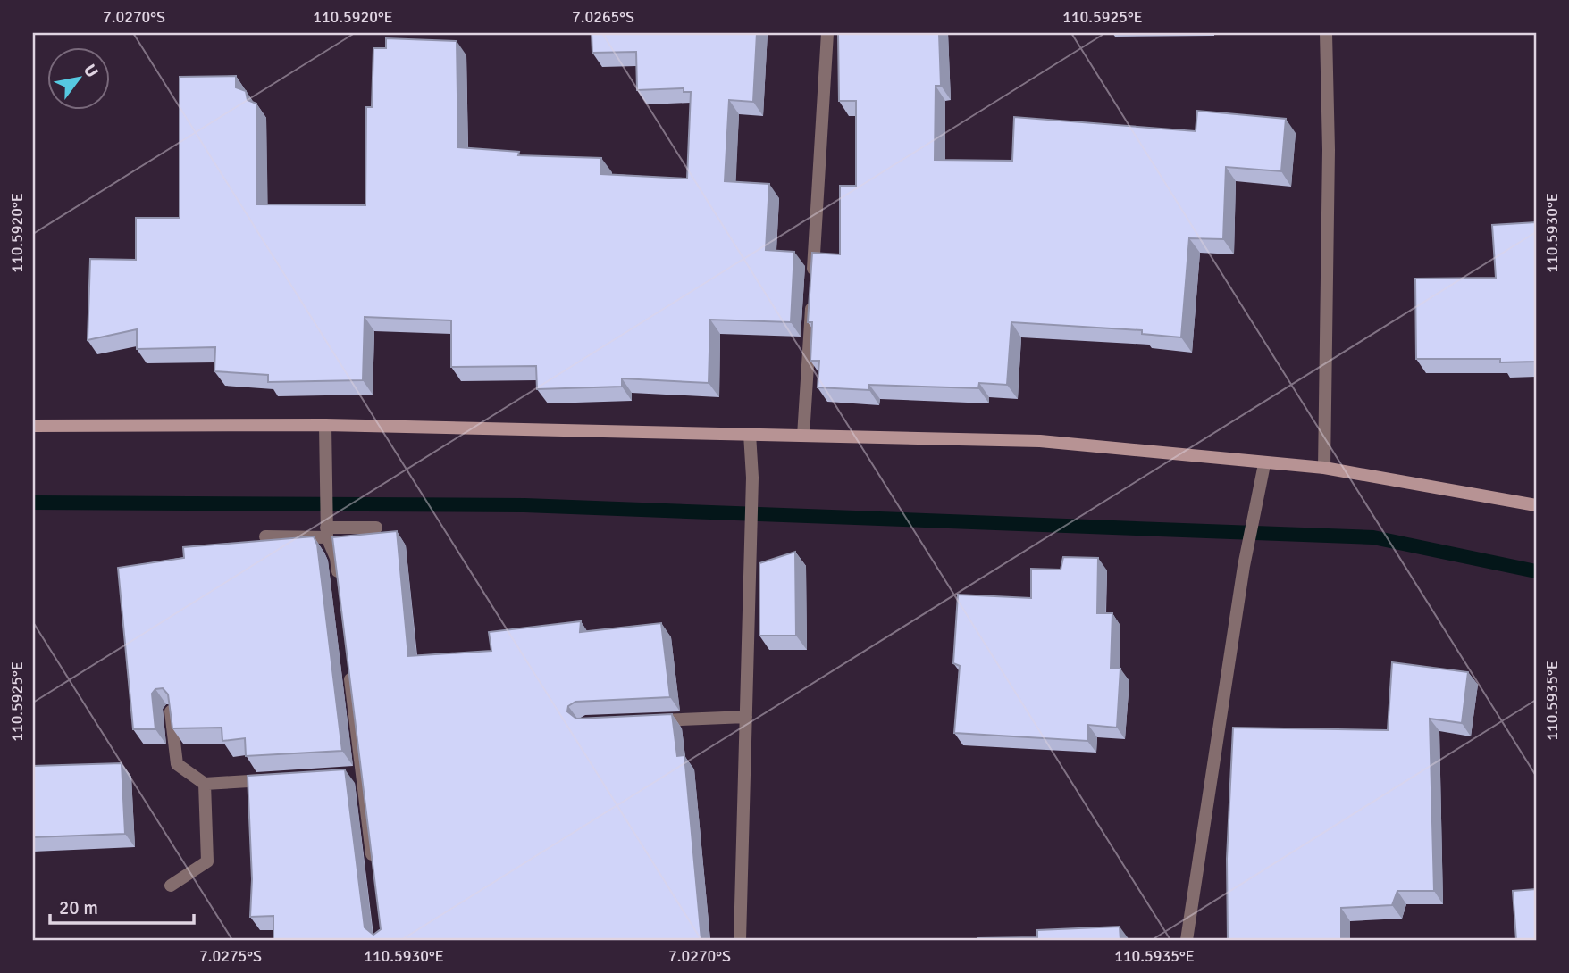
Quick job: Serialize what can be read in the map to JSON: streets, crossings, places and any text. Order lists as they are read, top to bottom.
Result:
{
  "scale_bar": "20 m",
  "north": "top right",
  "coordinates": [
    "7.0270°S",
    "110.5920°E",
    "7.0265°S",
    "110.5925°E",
    "110.5930°E",
    "110.5935°E",
    "7.0275°S"
  ]
}
